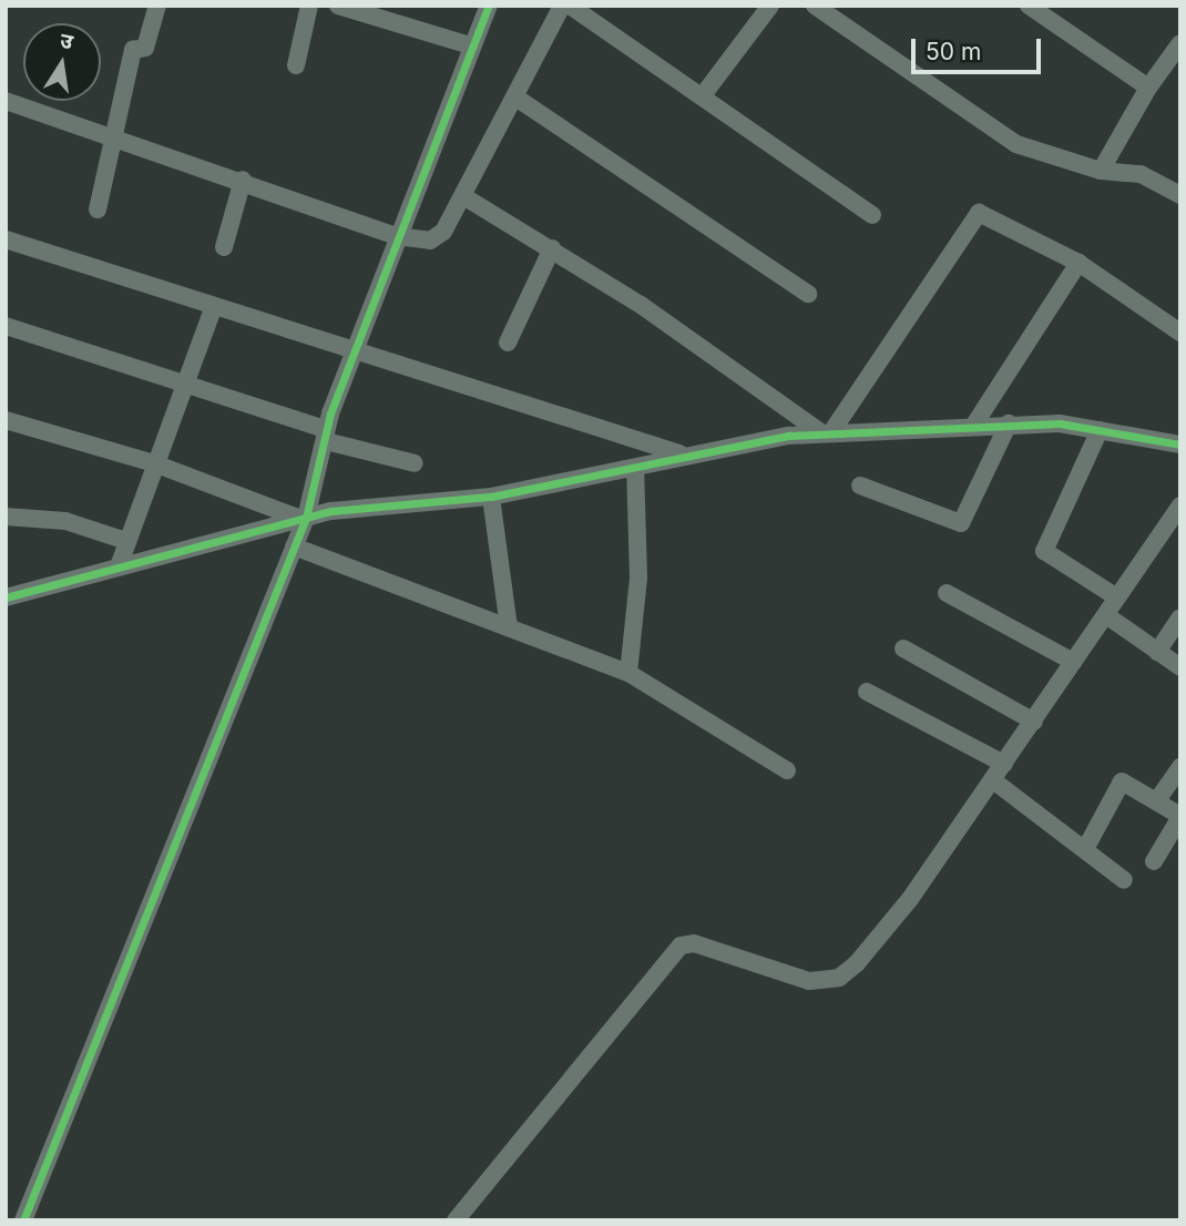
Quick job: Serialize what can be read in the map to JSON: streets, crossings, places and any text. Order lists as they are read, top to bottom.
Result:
{
  "scale_bar": "50 m",
  "north": "top"
}
